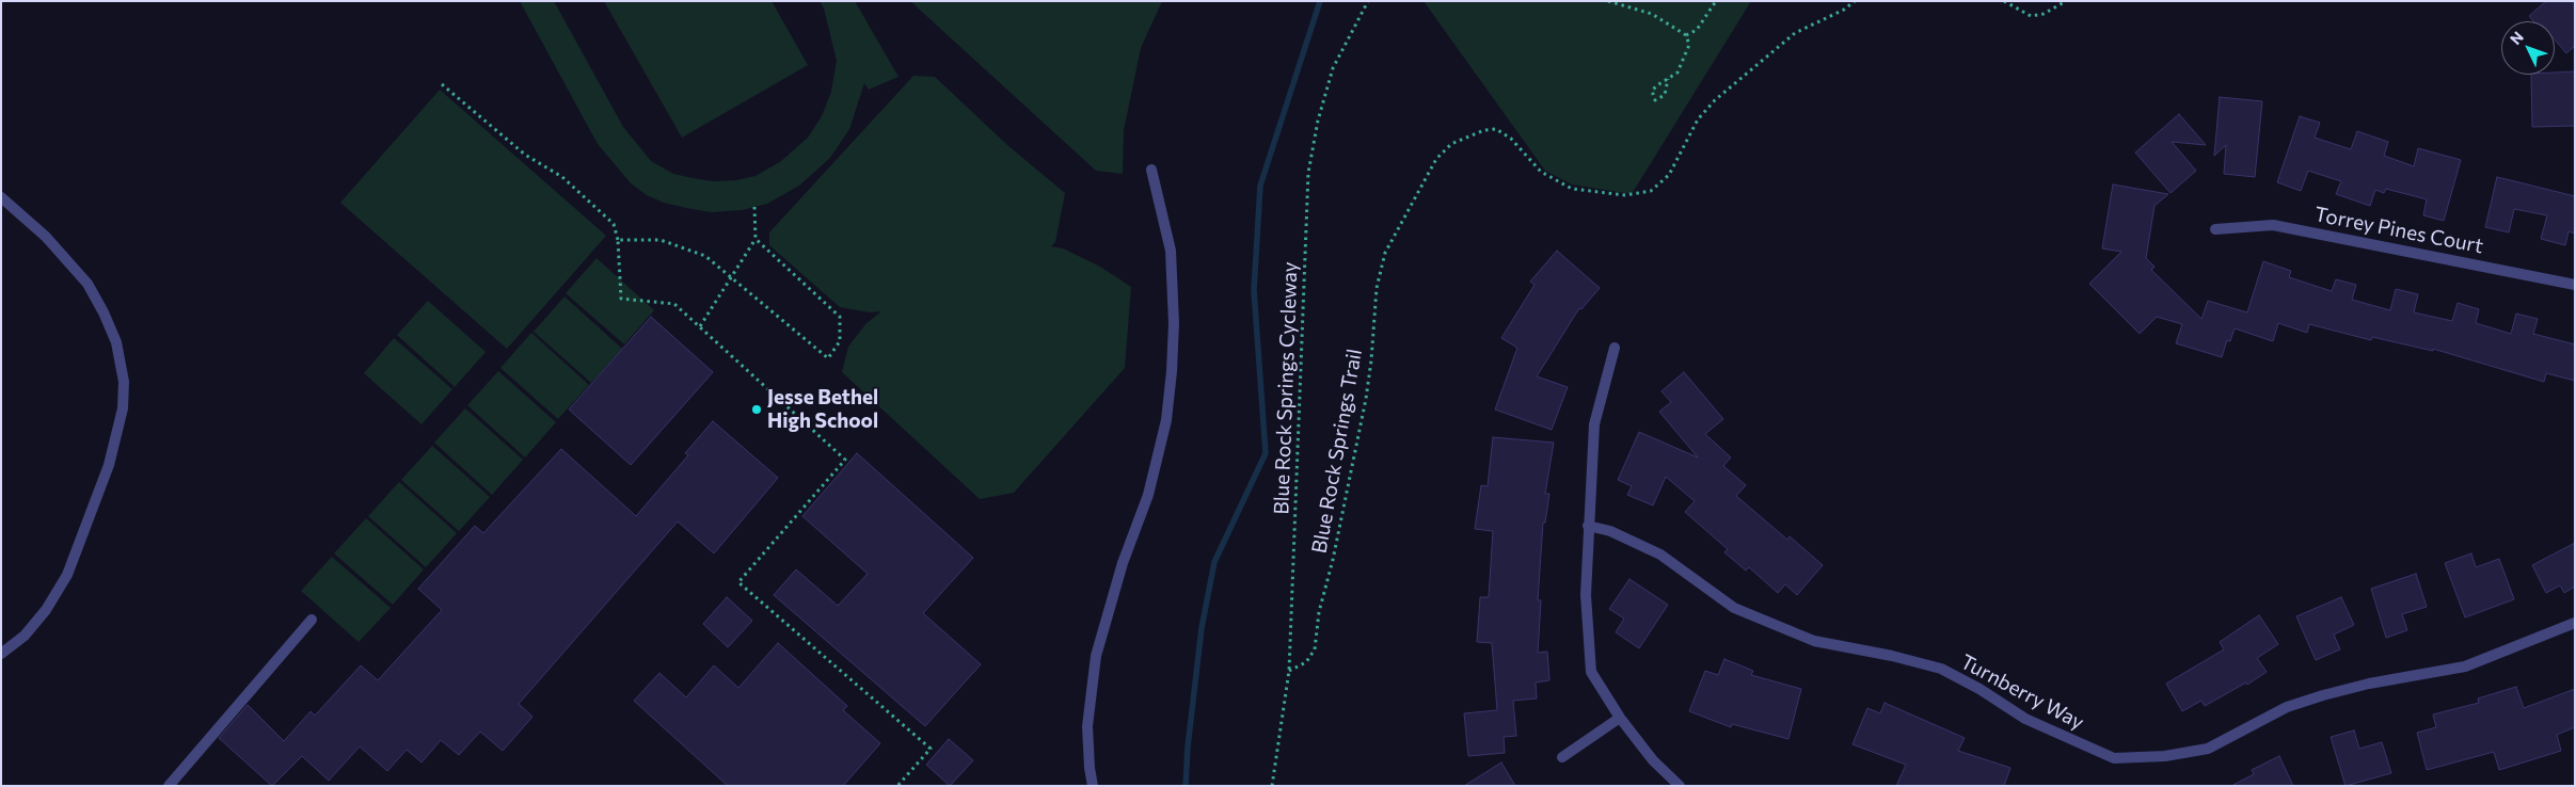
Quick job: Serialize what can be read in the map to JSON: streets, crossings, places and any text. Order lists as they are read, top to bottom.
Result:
{
  "streets": {
    "street": ["Torrey Pines Court", "Turnberry Way"],
    "path": ["Blue Rock Springs Cycleway", "Blue Rock Springs Trail"]
  },
  "crossings": [
    ["Blue Rock Springs Cycleway", "Blue Rock Springs Trail"]
  ],
  "places": ["Jesse Bethel High School"],
  "north": "top left"
}
